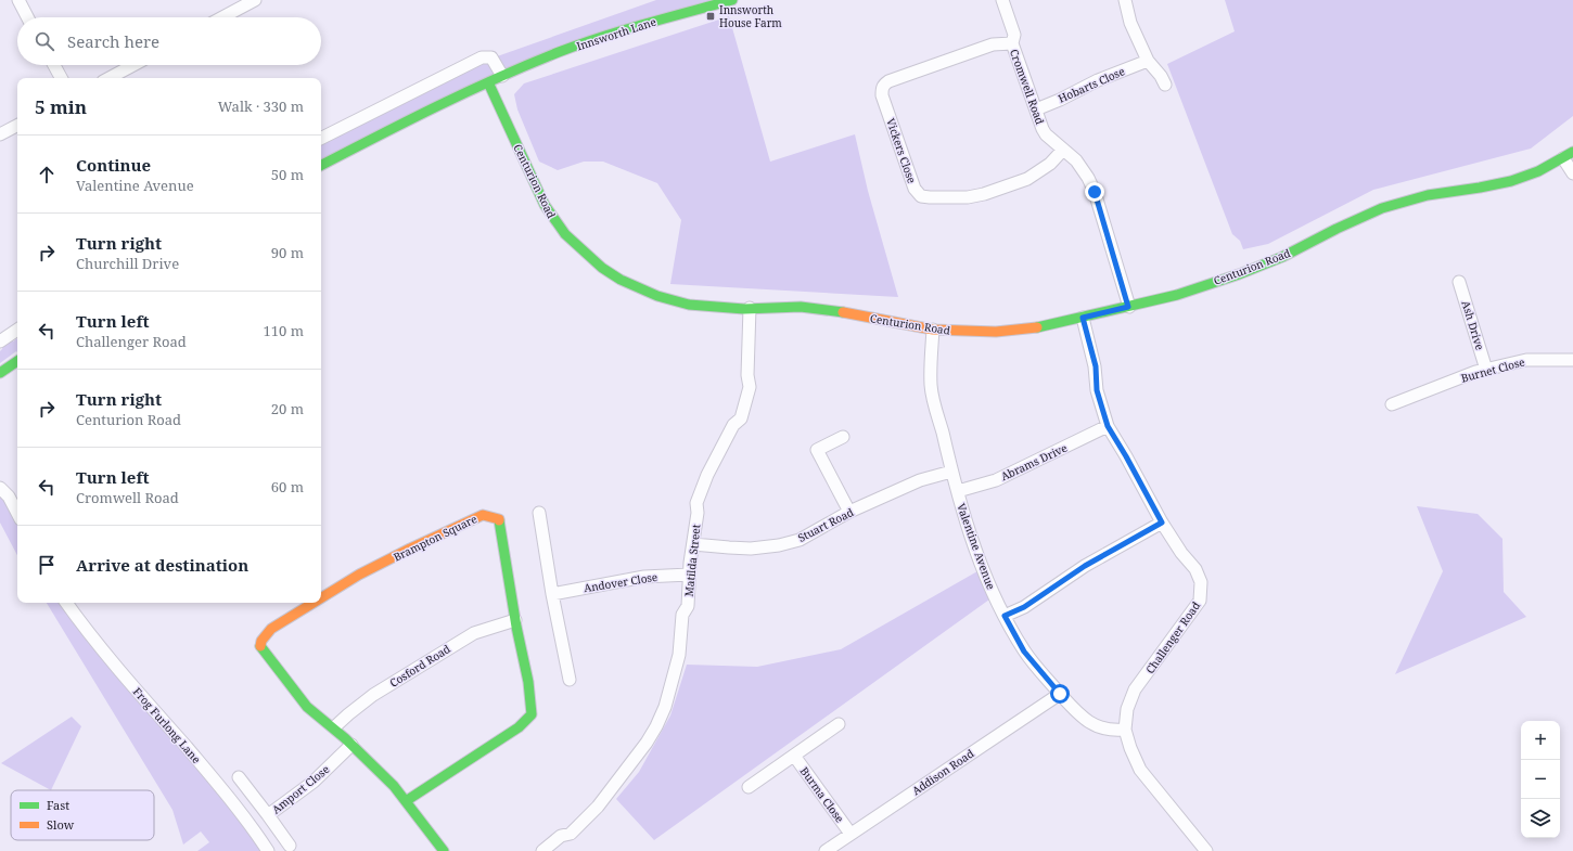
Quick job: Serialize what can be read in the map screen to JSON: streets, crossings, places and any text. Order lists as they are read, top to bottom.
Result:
{
  "streets": {
    "street": [
      "Innsworth Lane",
      "Hobarts Close",
      "Cromwell Road",
      "Vickers Close",
      "Centurion Road",
      "Ash Drive",
      "Burnet Close",
      "Abrams Drive",
      "Stuart Road",
      "Brampton Square",
      "Valentine Avenue",
      "Matilda Street",
      "Andover Close",
      "Challenger Road",
      "Cosford Road",
      "Frog Furlong Lane",
      "Addison Road",
      "Amport Close",
      "Burma Close"
    ]
  },
  "crossings": [
    ["Innsworth Lane", "Centurion Road"],
    ["Hobarts Close", "Cromwell Road"],
    ["Cromwell Road", "Vickers Close"],
    ["Cromwell Road", "Centurion Road"],
    ["Centurion Road", "Valentine Avenue"],
    ["Centurion Road", "Matilda Street"],
    ["Centurion Road", "Challenger Road"],
    ["Ash Drive", "Burnet Close"],
    ["Abrams Drive", "Valentine Avenue"],
    ["Abrams Drive", "Challenger Road"],
    ["Stuart Road", "Valentine Avenue"],
    ["Stuart Road", "Matilda Street"],
    ["Brampton Square", "Cosford Road"],
    ["Brampton Square", "Amport Close"],
    ["Valentine Avenue", "Challenger Road"],
    ["Valentine Avenue", "Addison Road"],
    ["Matilda Street", "Andover Close"],
    ["Addison Road", "Burma Close"]
  ],
  "places": {
    "transit": ["Innsworth House Farm"]
  },
  "legend": ["Fast", "Slow"],
  "page": {
    "search": "Search here",
    "heading": ["5 min", "Walk · 330 m"],
    "list": [
      ["Continue", "Valentine Avenue", "50 m"],
      ["Turn right", "Churchill Drive", "90 m"],
      ["Turn left", "Challenger Road", "110 m"],
      ["Turn right", "Centurion Road", "20 m"],
      ["Turn left", "Cromwell Road", "60 m"],
      "Arrive at destination"
    ],
    "map_buttons": ["+", "−"]
  }
}
